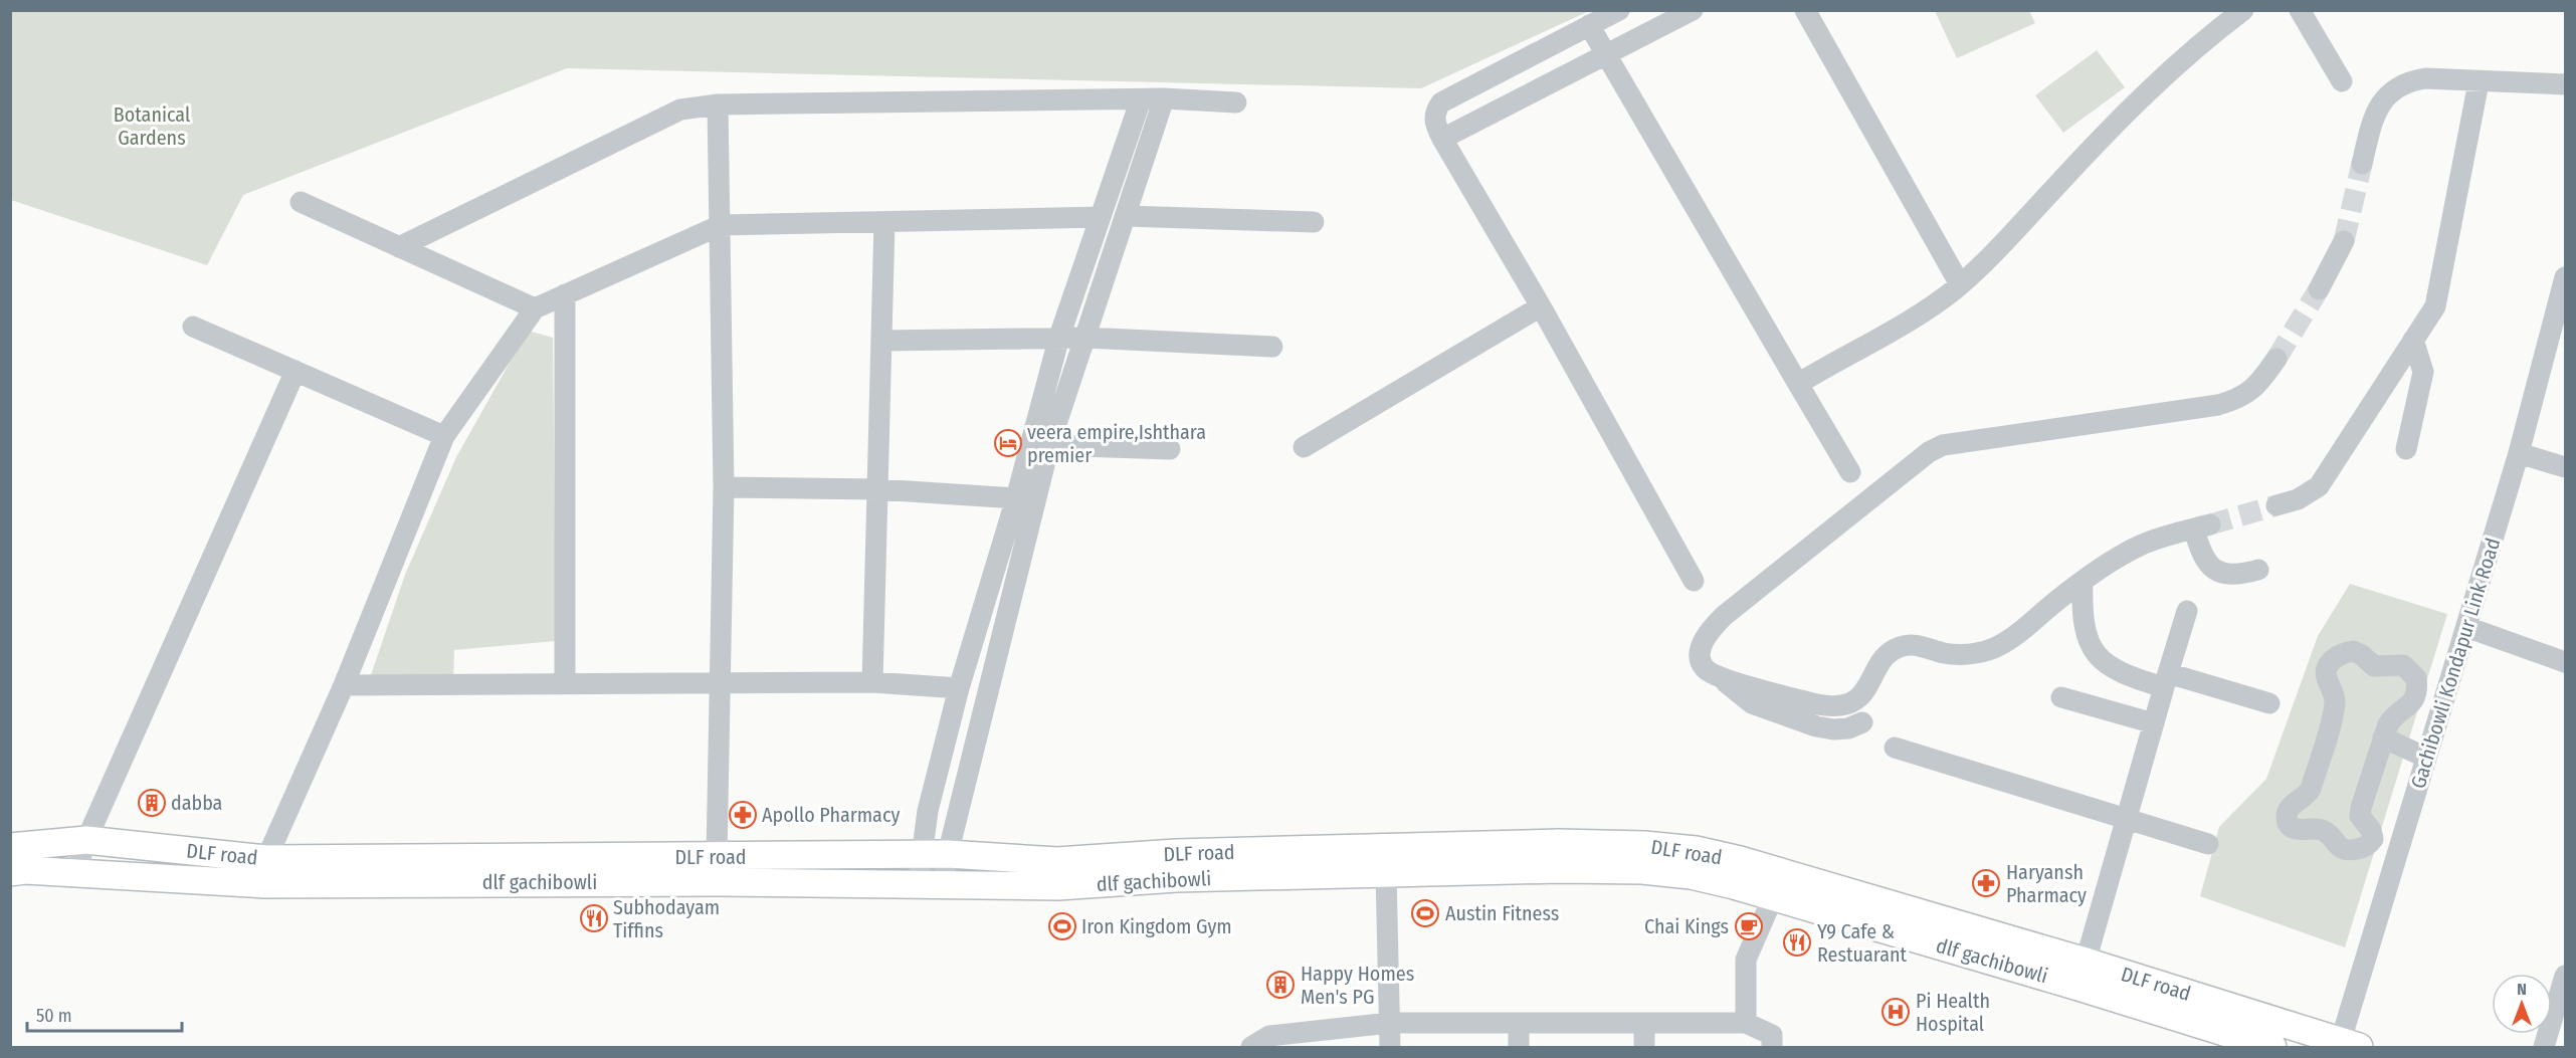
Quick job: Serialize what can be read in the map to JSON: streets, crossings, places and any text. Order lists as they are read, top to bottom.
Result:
{
  "streets": {
    "main road": ["DLF road", "dlf gachibowli"],
    "street": ["Gachibowli Kondapur Link Road"]
  },
  "crossings": [
    ["Gachibowli Kondapur Link Road", "DLF road"]
  ],
  "parks": ["Botanical Gardens"],
  "places": {
    "hotel": ["veera empire,Ishthara premier"],
    "building": ["dabba", "Happy Homes Men's PG"],
    "pharmacy": ["Apollo Pharmacy", "Haryansh Pharmacy"],
    "sports": ["Austin Fitness", "Iron Kingdom Gym"],
    "restaurant": ["Subhodayam Tiffins", "Y9 Cafe & Restuarant"],
    "cafe": ["Chai Kings"],
    "hospital": ["Pi Health Hospital"]
  },
  "scale_bar": "50 m",
  "north": "top"
}
